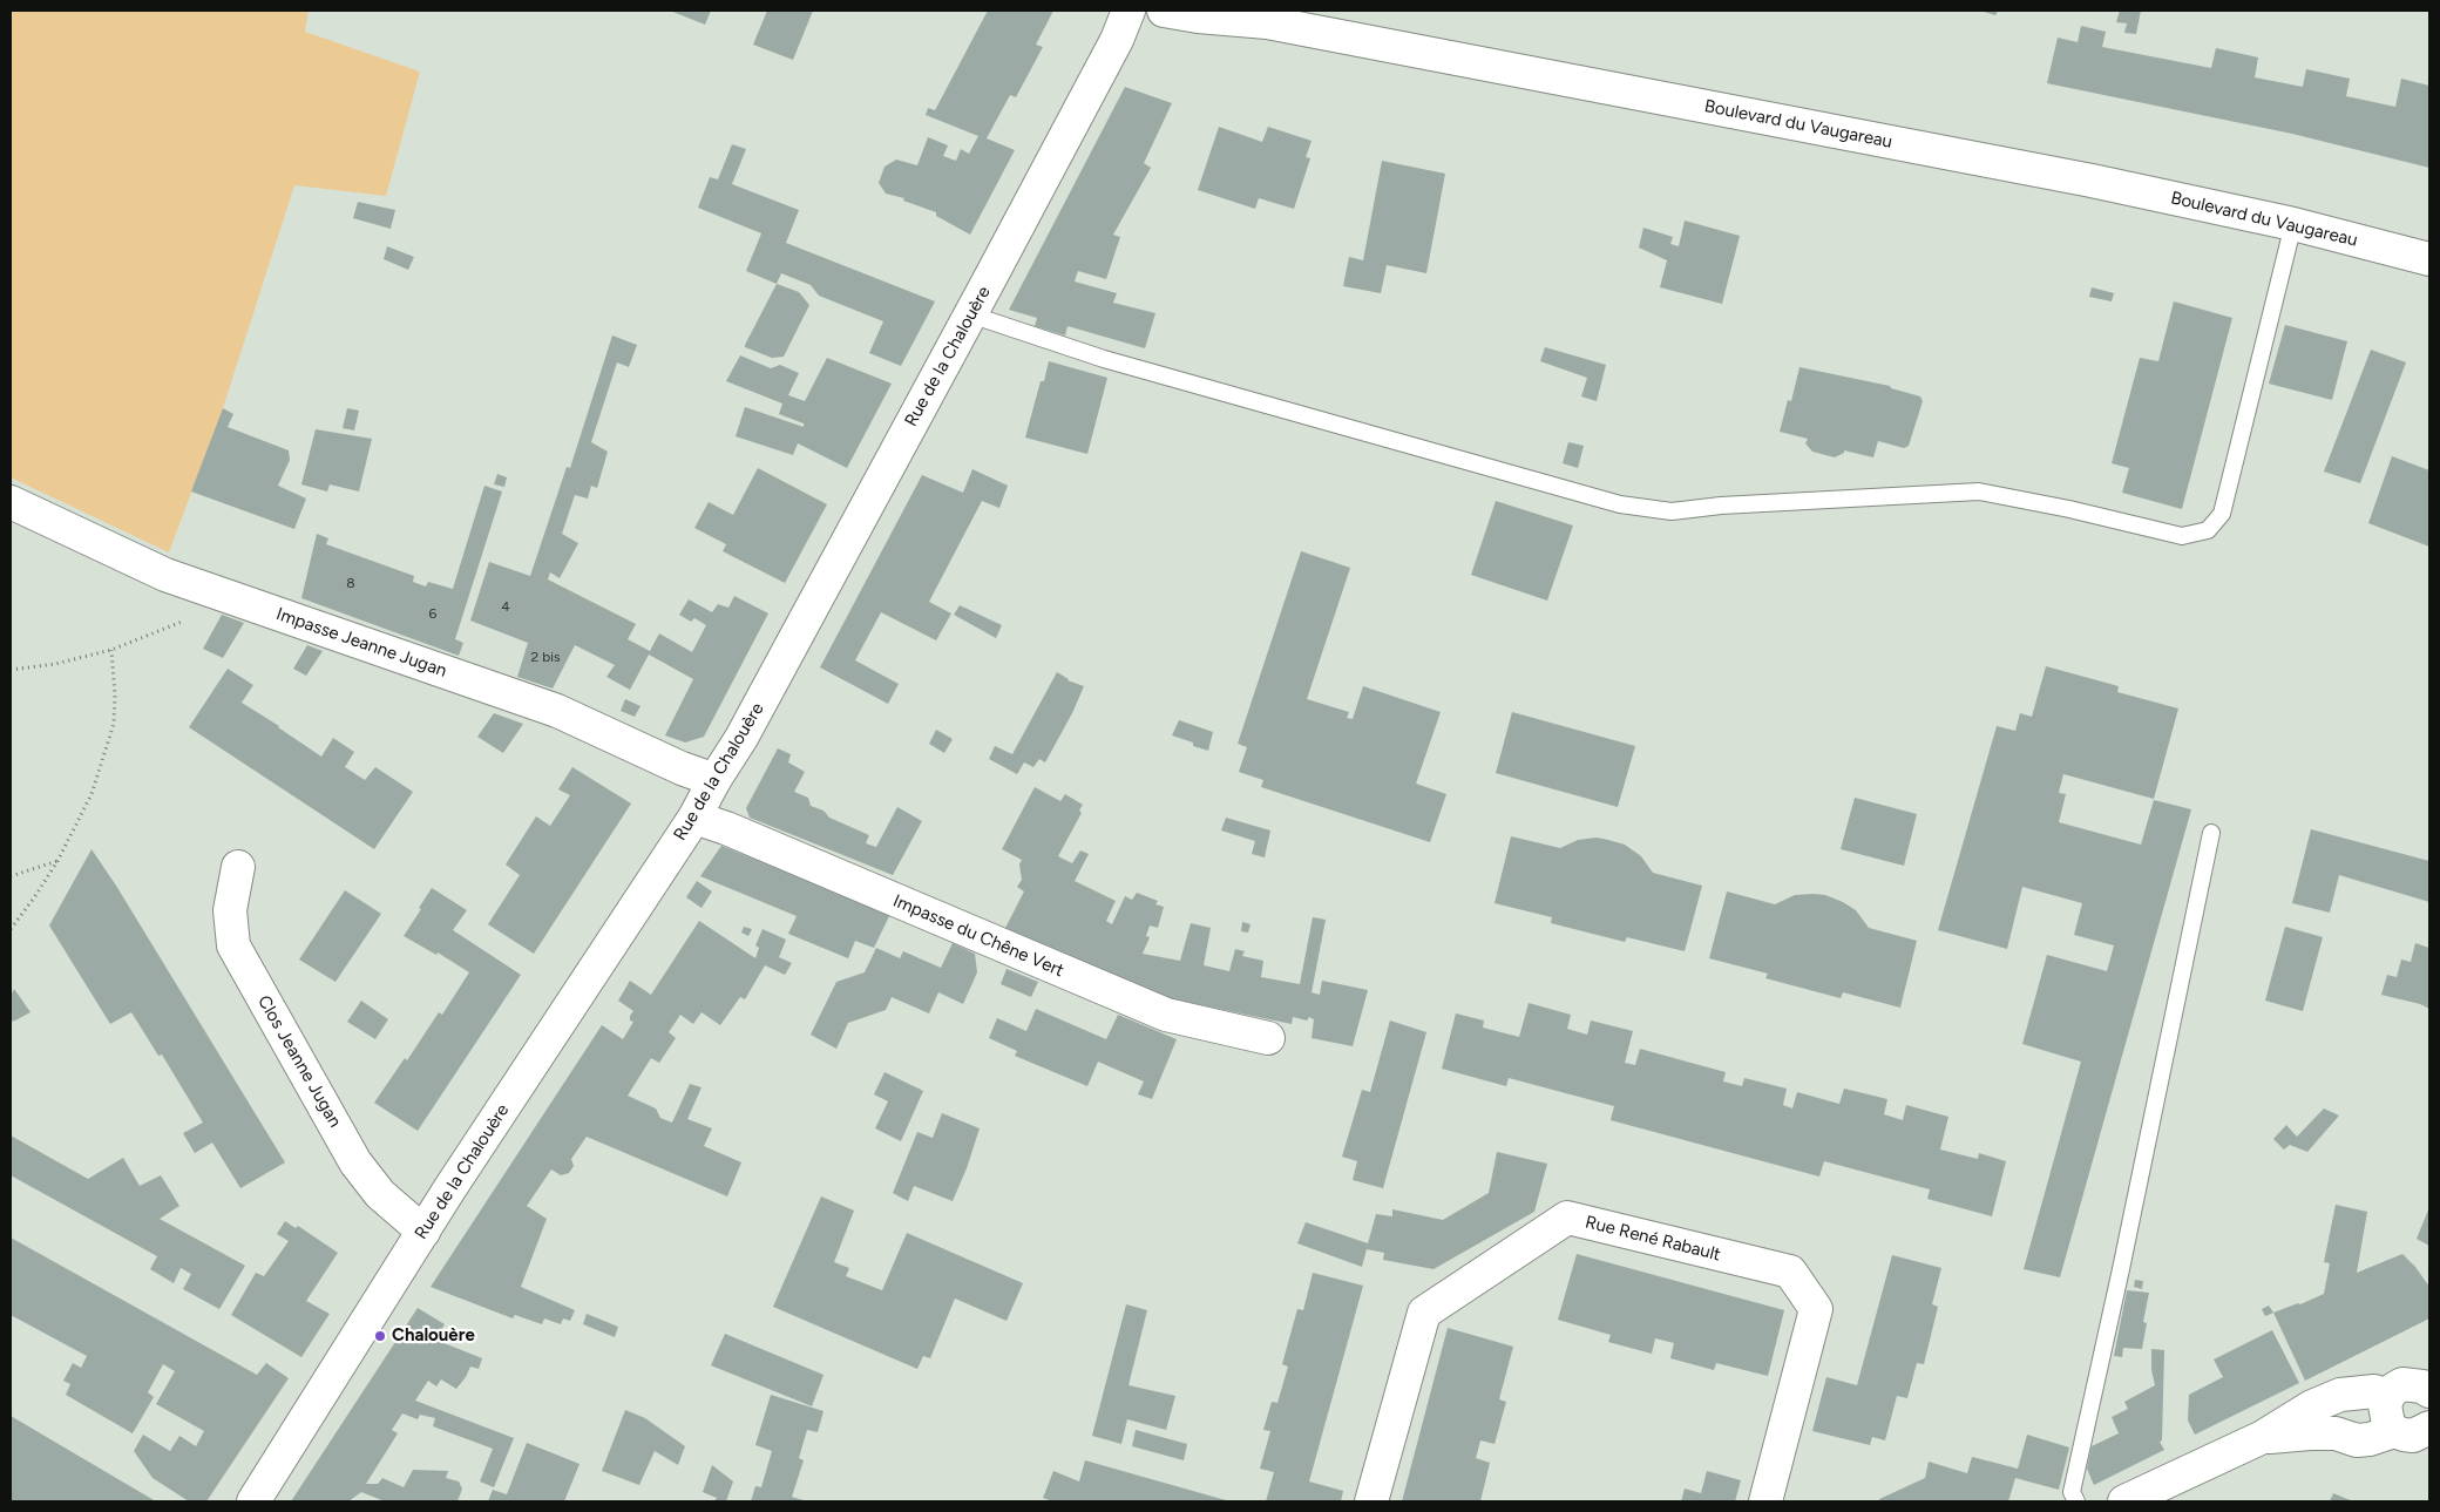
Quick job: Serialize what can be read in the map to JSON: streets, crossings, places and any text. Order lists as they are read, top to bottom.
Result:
{
  "streets": {
    "street": [
      "Boulevard du Vaugareau",
      "Rue de la Chalouère",
      "Impasse Jeanne Jugan",
      "Impasse du Chêne Vert",
      "Clos Jeanne Jugan",
      "Rue René Rabault"
    ]
  },
  "crossings": [
    ["Rue de la Chalouère", "Impasse Jeanne Jugan"],
    ["Rue de la Chalouère", "Impasse du Chêne Vert"],
    ["Rue de la Chalouère", "Clos Jeanne Jugan"]
  ],
  "places": ["Chalouère"],
  "house_numbers": [
    "8",
    "4",
    "6",
    "2 bis"
  ]
}
